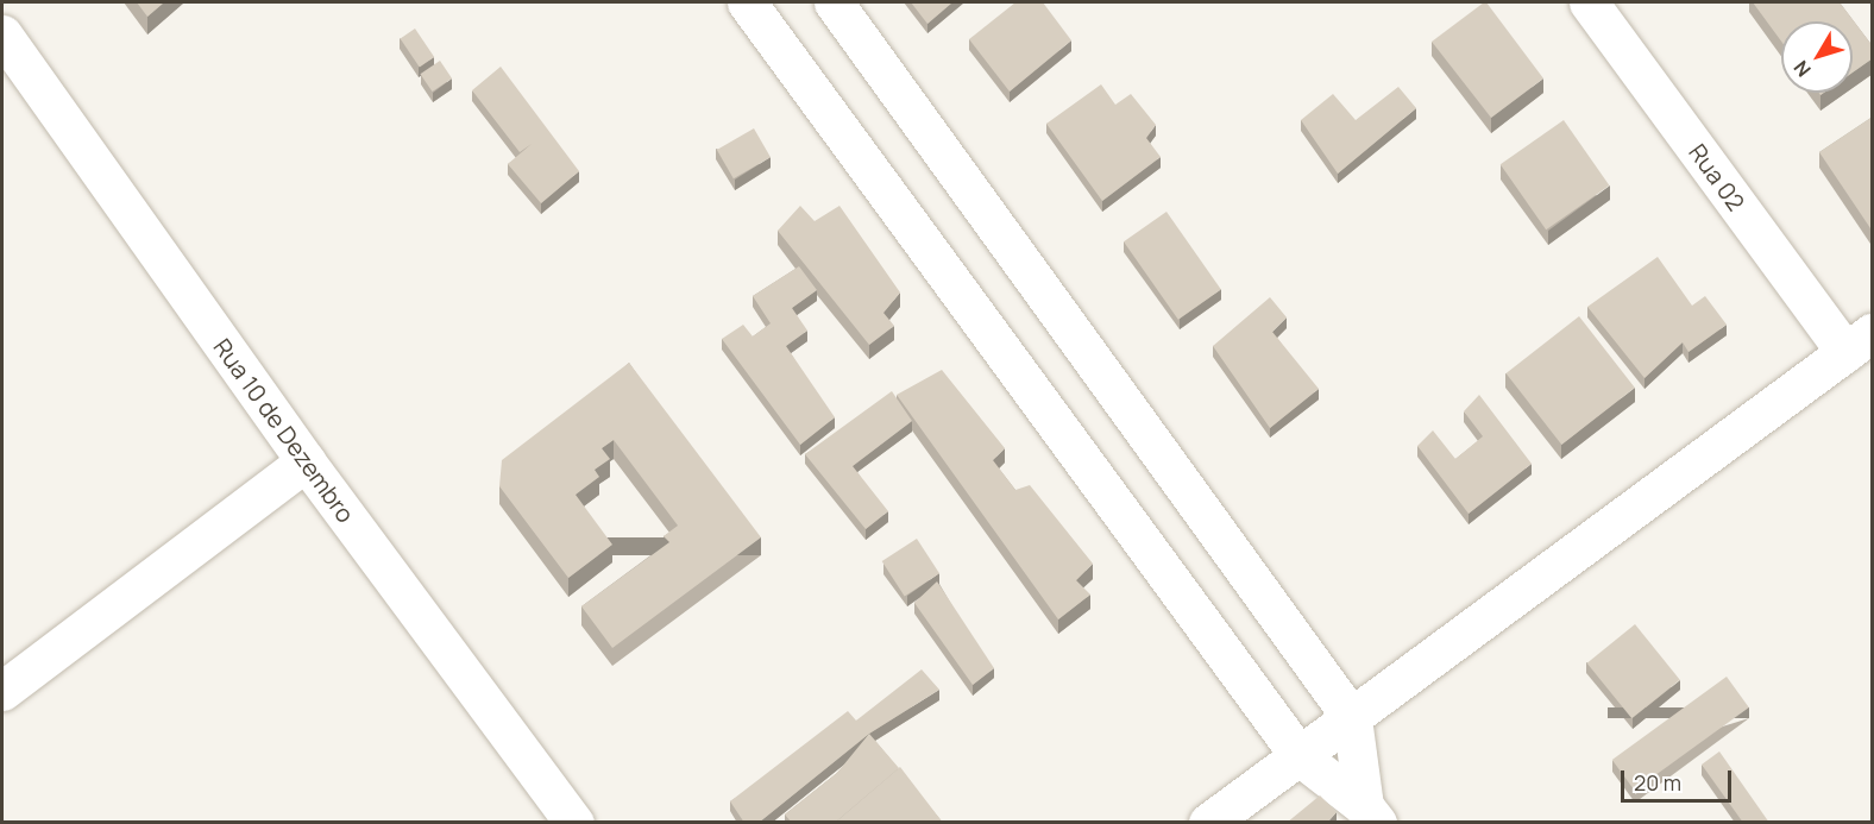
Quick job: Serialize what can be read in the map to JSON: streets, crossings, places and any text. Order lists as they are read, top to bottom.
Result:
{
  "streets": {
    "street": ["Rua 02", "Rua 10 de Dezembro"]
  },
  "scale_bar": "20 m",
  "north": "bottom left"
}
